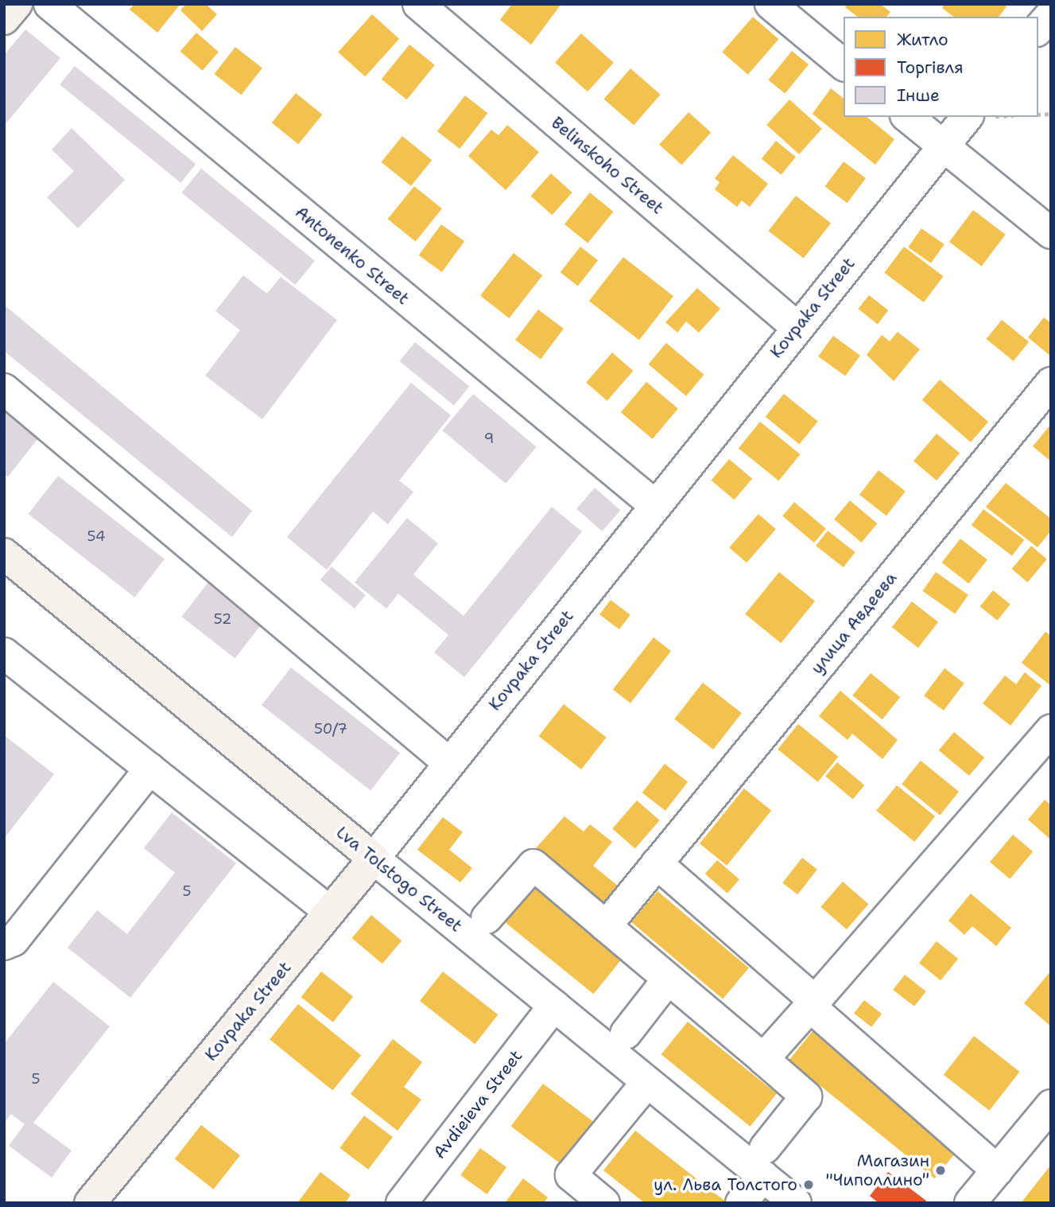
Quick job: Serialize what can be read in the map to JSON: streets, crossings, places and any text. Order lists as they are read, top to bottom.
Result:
{
  "streets": {
    "main road": ["Kovpaka Street", "Lva Tolstogo Street"],
    "street": [
      "Belinskoho Street",
      "Antonenko Street",
      "улица Авдеева",
      "Avdieieva Street"
    ]
  },
  "crossings": [
    ["Belinskoho Street", "Kovpaka Street"],
    ["Antonenko Street", "Kovpaka Street"],
    ["Kovpaka Street", "Lva Tolstogo Street"],
    ["Lva Tolstogo Street", "Avdieieva Street"]
  ],
  "places": ["Магазин \"Чиполлино\"", "ул. Льва Толстого"],
  "house_numbers": [
    "9",
    "54",
    "52",
    "50/7",
    "5",
    "5"
  ],
  "legend": ["Житло", "Торгівля", "Інше"]
}
